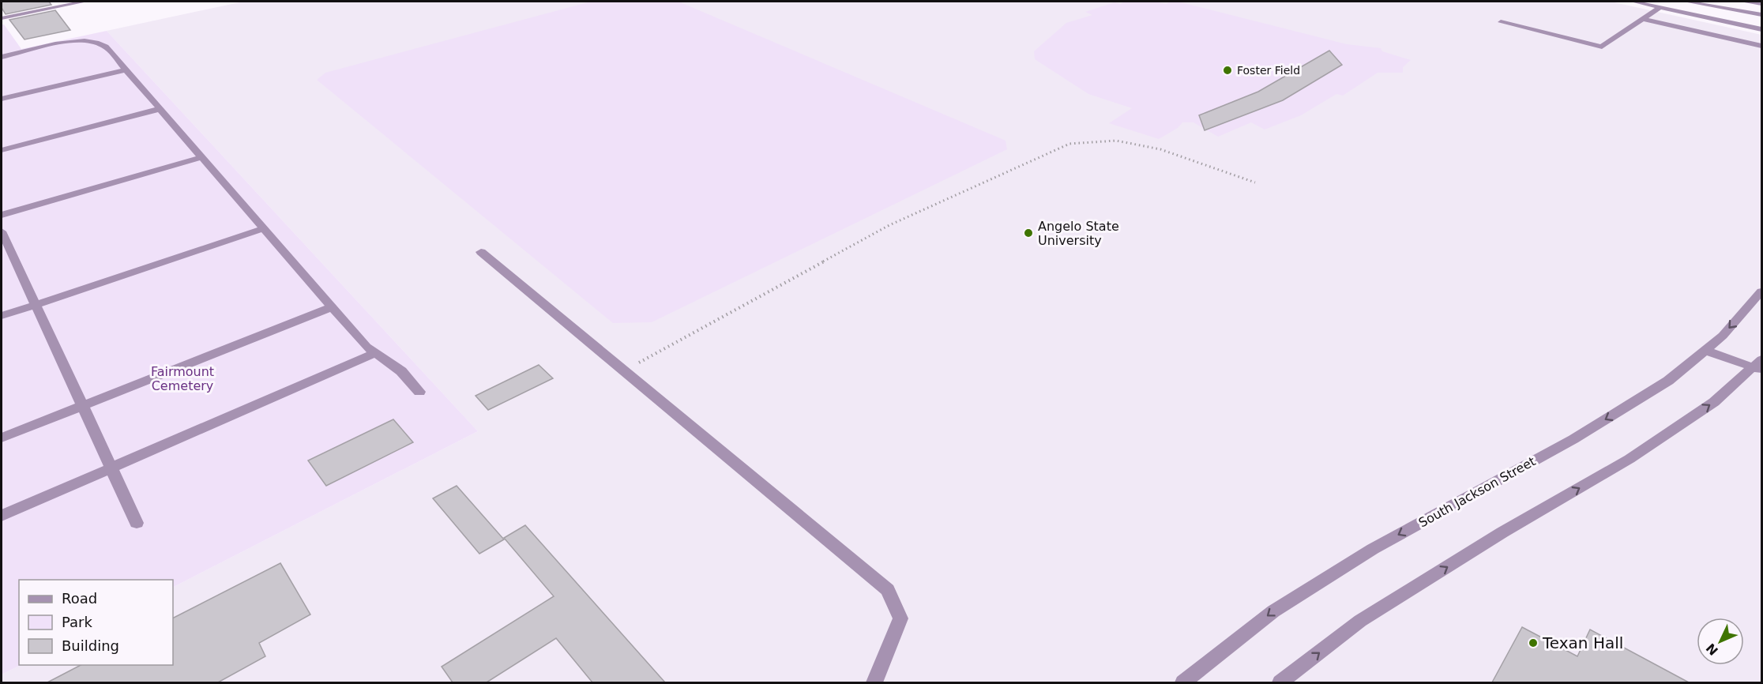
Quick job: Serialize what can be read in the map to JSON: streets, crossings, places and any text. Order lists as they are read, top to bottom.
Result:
{
  "streets": {
    "street": ["South Jackson Street"]
  },
  "parks": ["Fairmount Cemetery"],
  "places": ["Foster Field", "Angelo State University", "Texan Hall"],
  "legend": ["Road", "Park", "Building"],
  "north": "bottom left"
}
